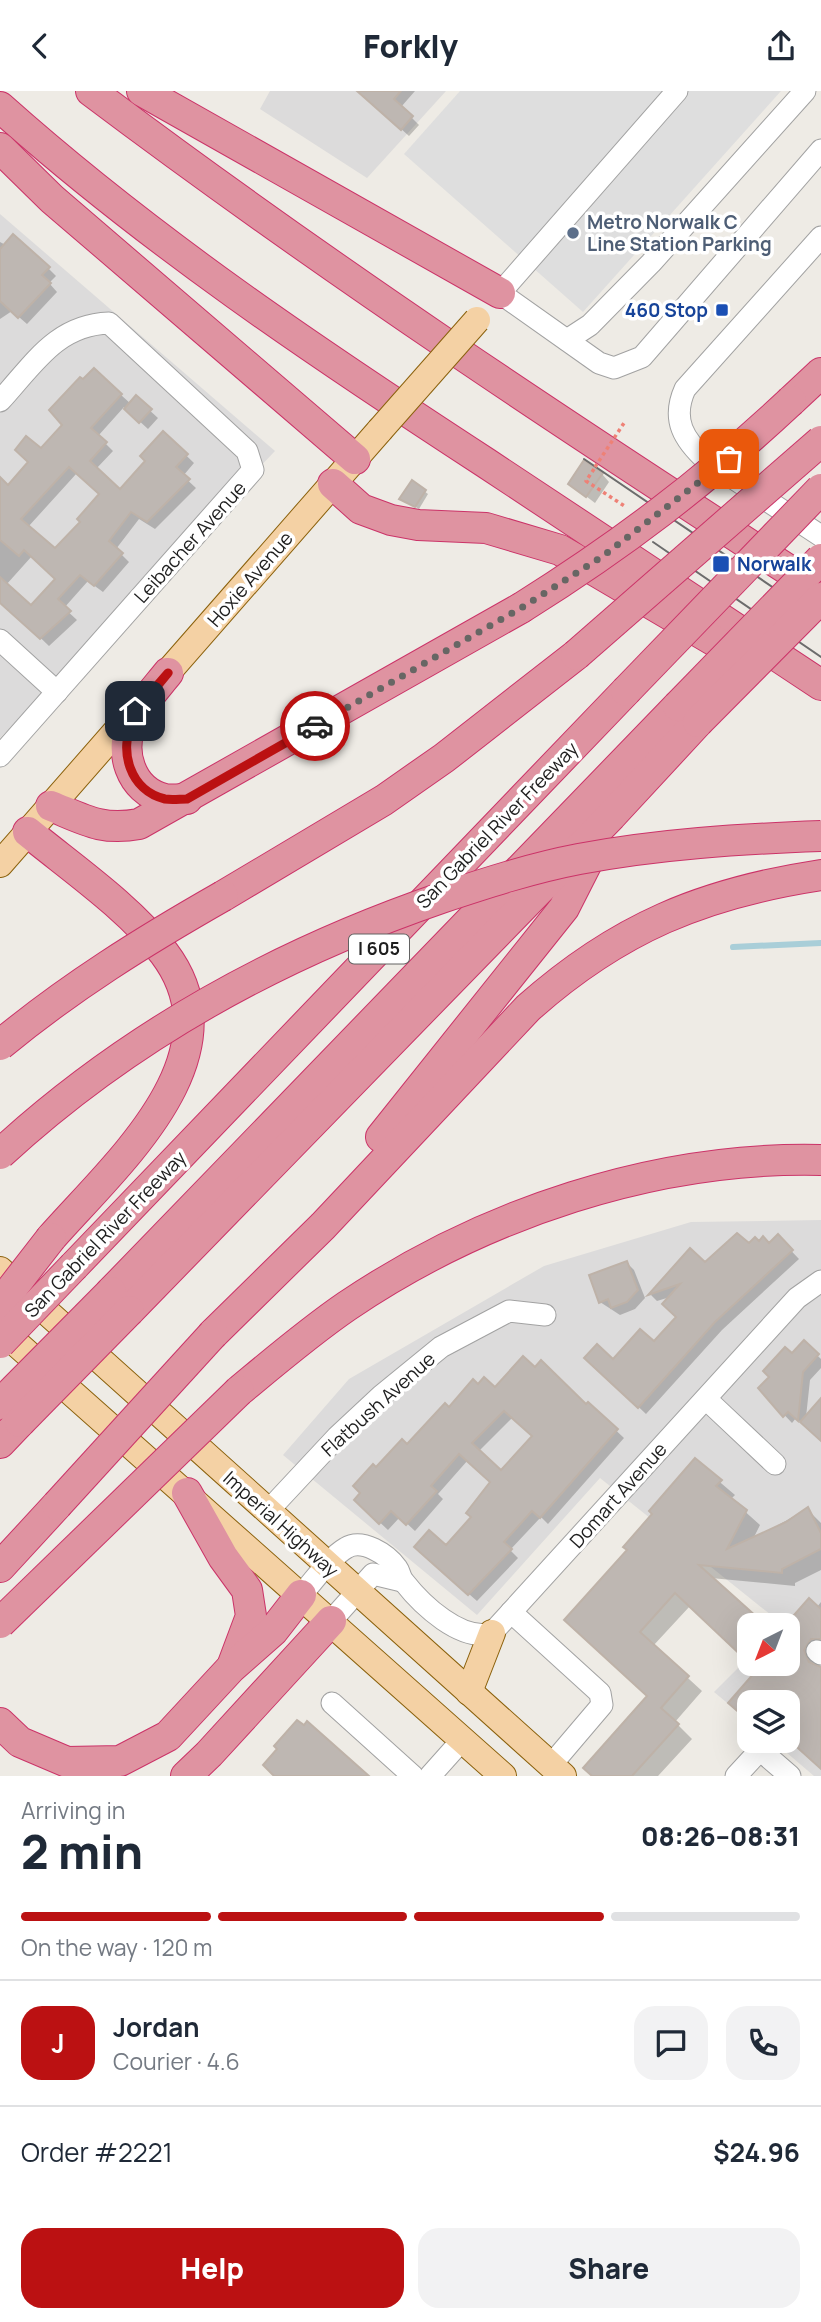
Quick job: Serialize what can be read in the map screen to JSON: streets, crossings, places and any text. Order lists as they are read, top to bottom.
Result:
{
  "streets": {
    "highway": ["San Gabriel River Freeway", "I 605"],
    "main road": ["Hoxie Avenue", "Imperial Highway"],
    "street": ["Leibacher Avenue", "Flatbush Avenue", "Domart Avenue"]
  },
  "crossings": [
    ["Flatbush Avenue", "Imperial Highway"]
  ],
  "places": {
    "other": ["Metro Norwalk C Line Station Parking"],
    "transit": ["460 Stop", "Norwalk"]
  },
  "north": "bottom left",
  "page": {
    "header": "Forkly",
    "heading": ["2 min", "Arriving in", "08:26–08:31"],
    "panel": [
      "Jordan",
      "Courier · 4.6",
      "Order #2221",
      "$24.96"
    ],
    "bar": "On the way · 120 m",
    "round": "J",
    "buttons": ["Help", "Share"]
  }
}
